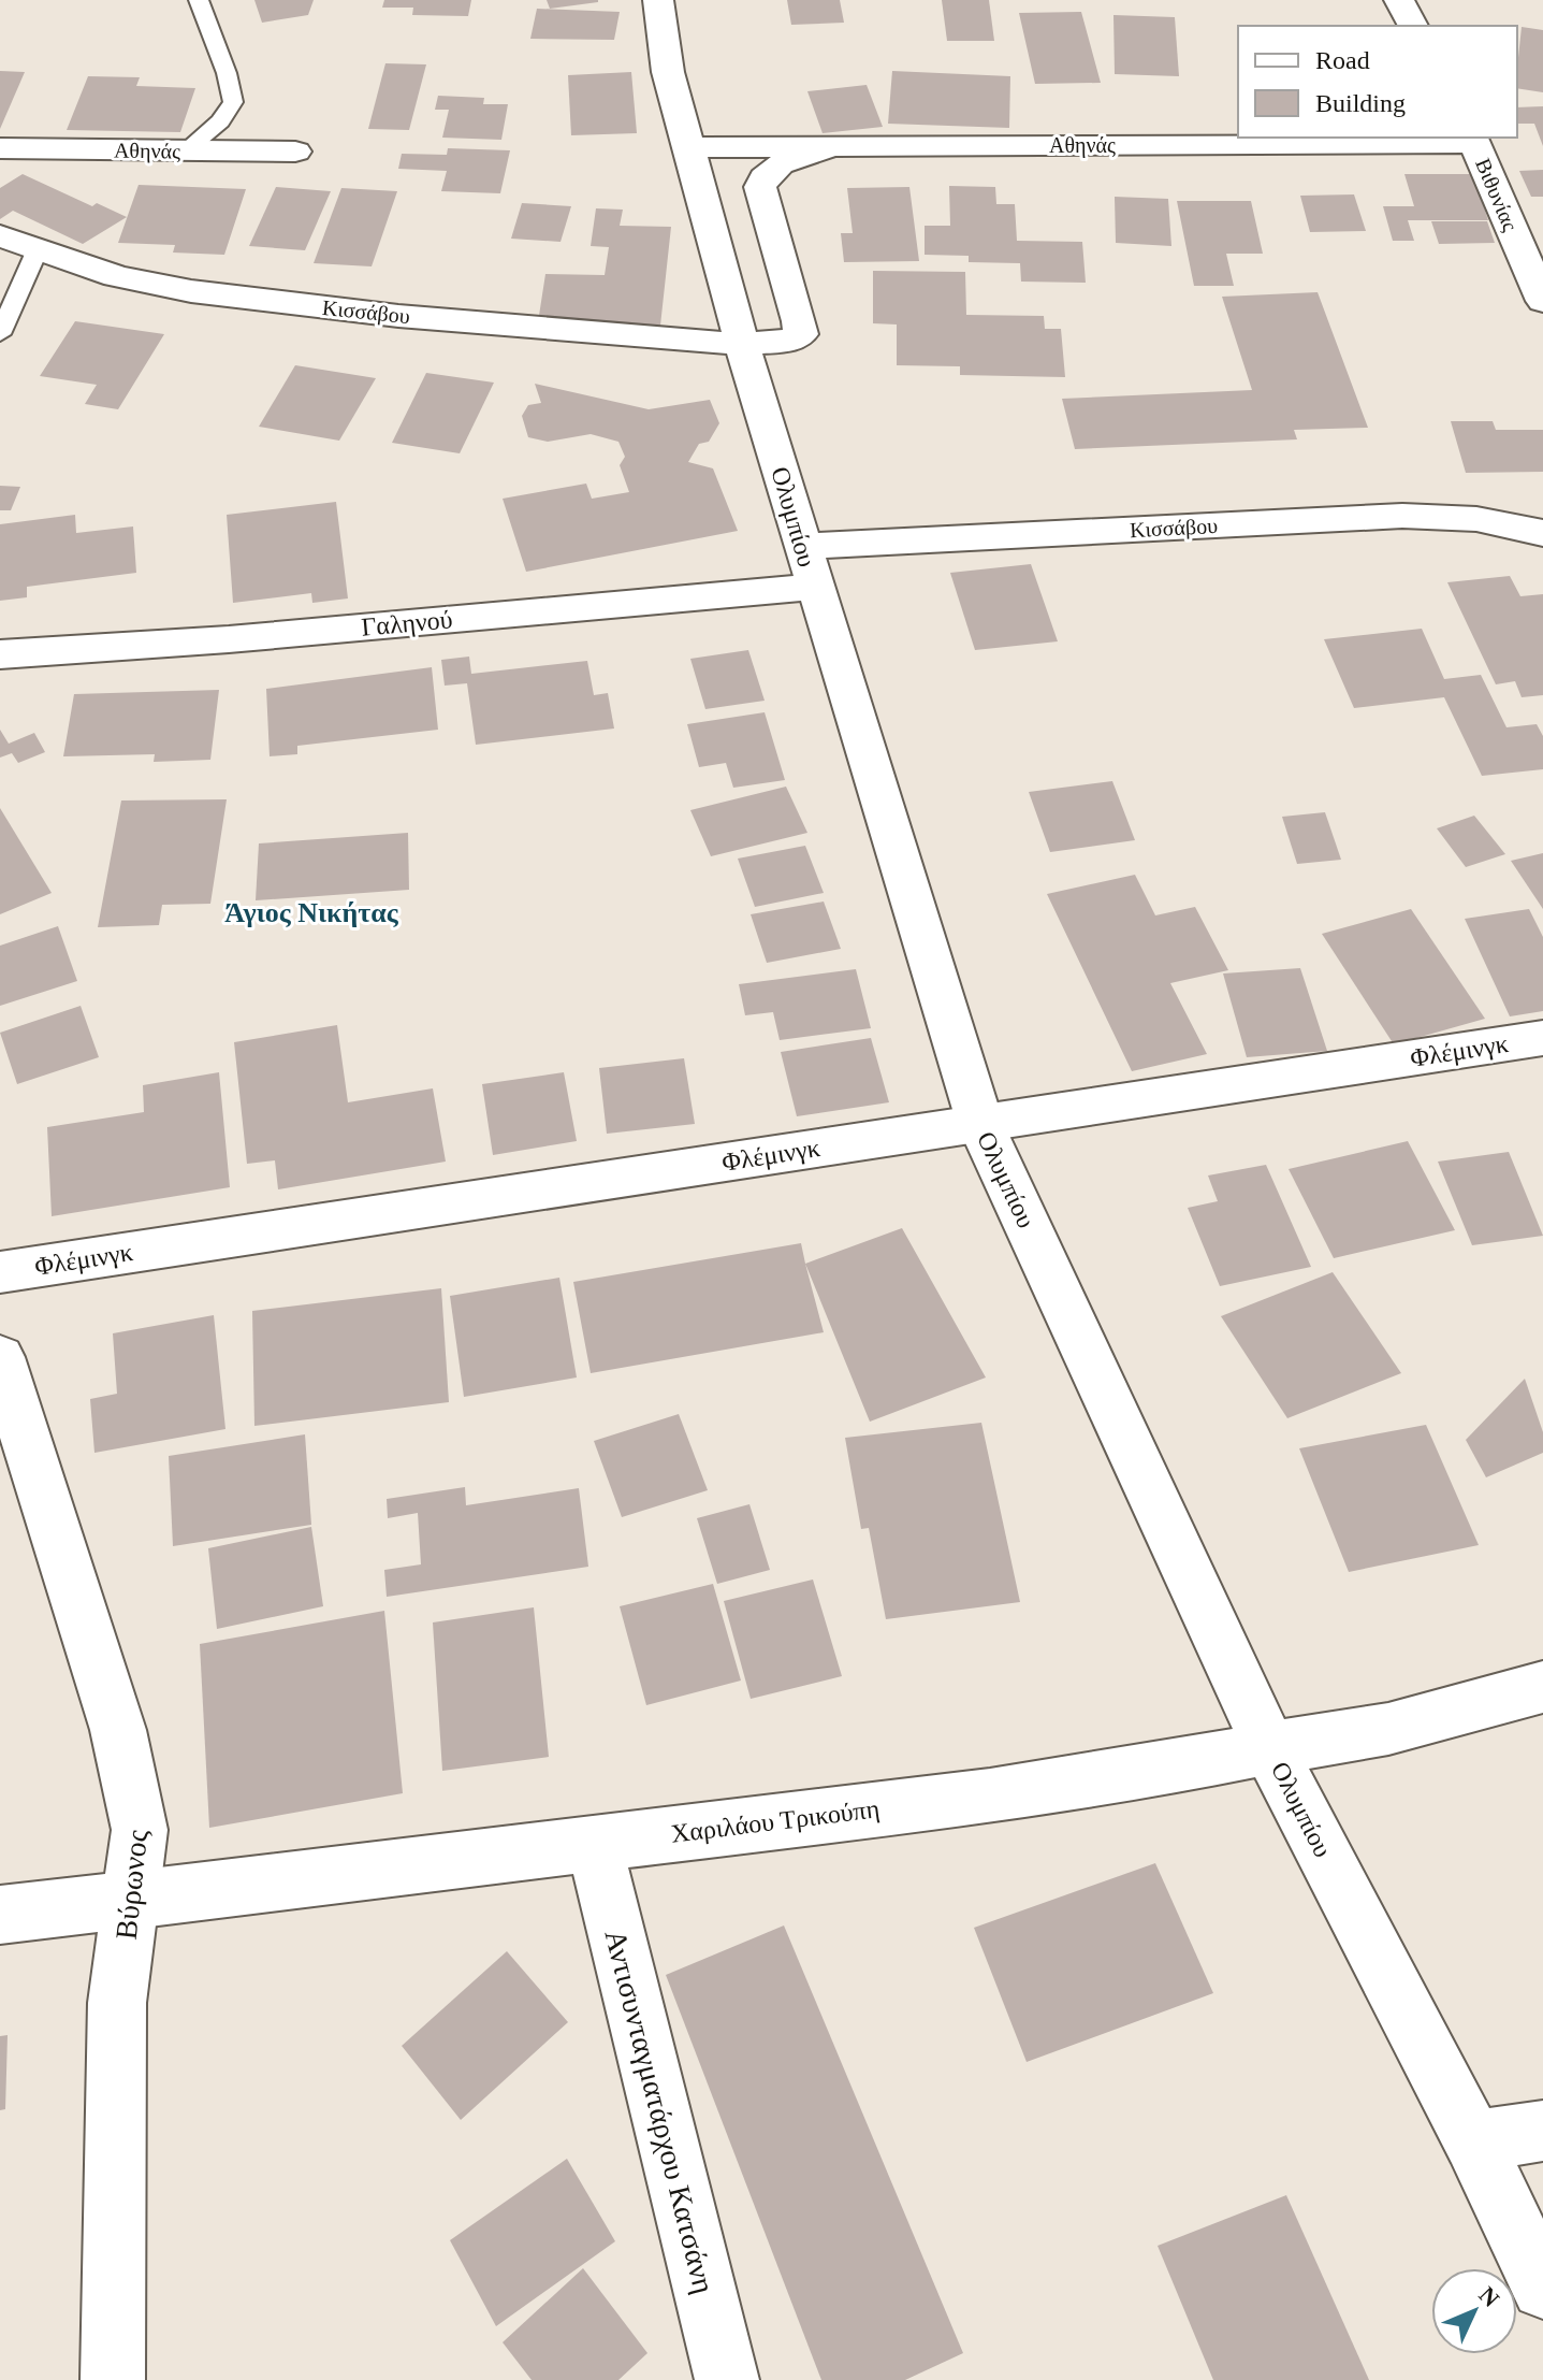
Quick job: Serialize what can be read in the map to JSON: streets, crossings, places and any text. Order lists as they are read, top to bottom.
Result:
{
  "streets": {
    "street": [
      "Αθηνάς",
      "Βιθυνίας",
      "Κισσάβου",
      "Ολυμπίου",
      "Γαληνού",
      "Φλέμινγκ",
      "Χαριλάου Τρικούπη",
      "Βύρωνος",
      "Αντισυνταγματάρχου Κατσάνη"
    ]
  },
  "crossings": [
    ["Αθηνάς", "Βιθυνίας"],
    ["Αθηνάς", "Κισσάβου"],
    ["Αθηνάς", "Ολυμπίου"],
    ["Κισσάβου", "Ολυμπίου"],
    ["Κισσάβου", "Γαληνού"],
    ["Ολυμπίου", "Γαληνού"],
    ["Ολυμπίου", "Φλέμινγκ"],
    ["Ολυμπίου", "Χαριλάου Τρικούπη"],
    ["Χαριλάου Τρικούπη", "Βύρωνος"],
    ["Χαριλάου Τρικούπη", "Αντισυνταγματάρχου Κατσάνη"]
  ],
  "districts": ["Άγιος Νικήτας"],
  "legend": ["Road", "Building"],
  "north": "top right"
}
